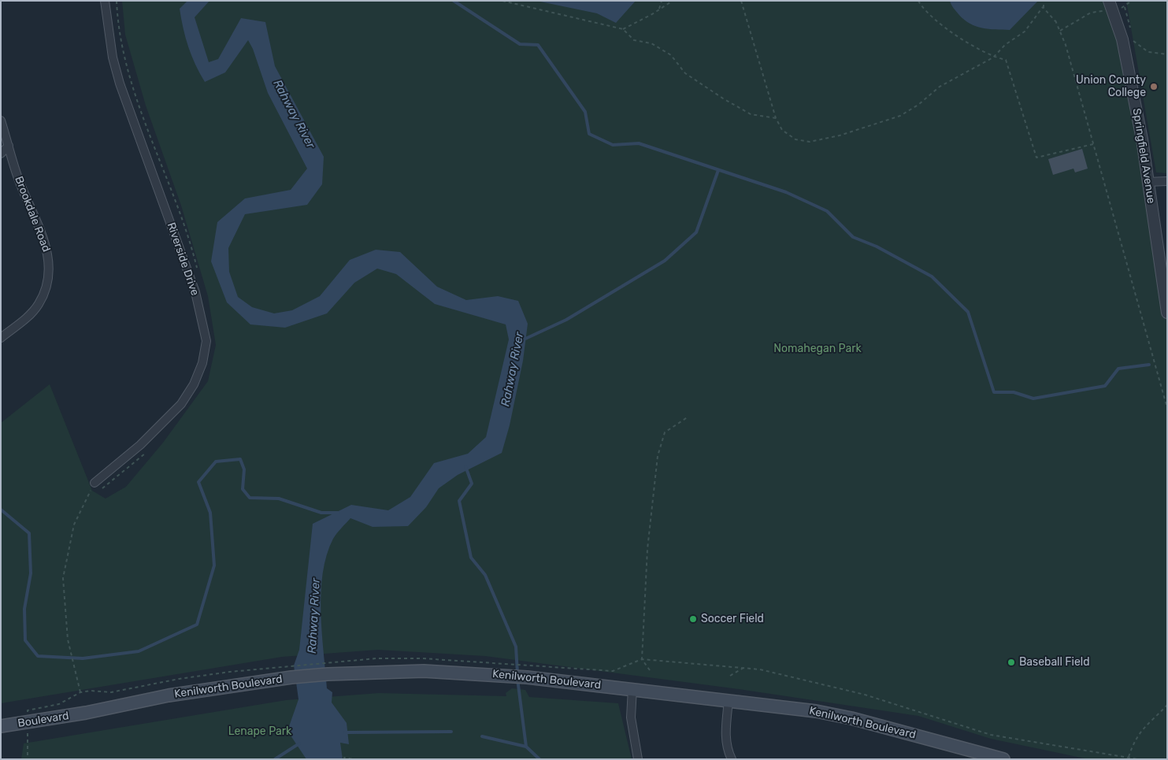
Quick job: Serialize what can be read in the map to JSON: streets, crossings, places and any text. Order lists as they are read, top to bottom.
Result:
{
  "streets": {
    "main road": ["Kenilworth Boulevard", "Boulevard"],
    "street": ["Springfield Avenue", "Brookdale Road", "Riverside Drive"]
  },
  "crossings": [
    ["Kenilworth Boulevard", "Boulevard"]
  ],
  "water": ["Rahway River"],
  "parks": ["Nomahegan Park", "Lenape Park"],
  "places": ["Union County College", "Soccer Field", "Baseball Field"]
}
